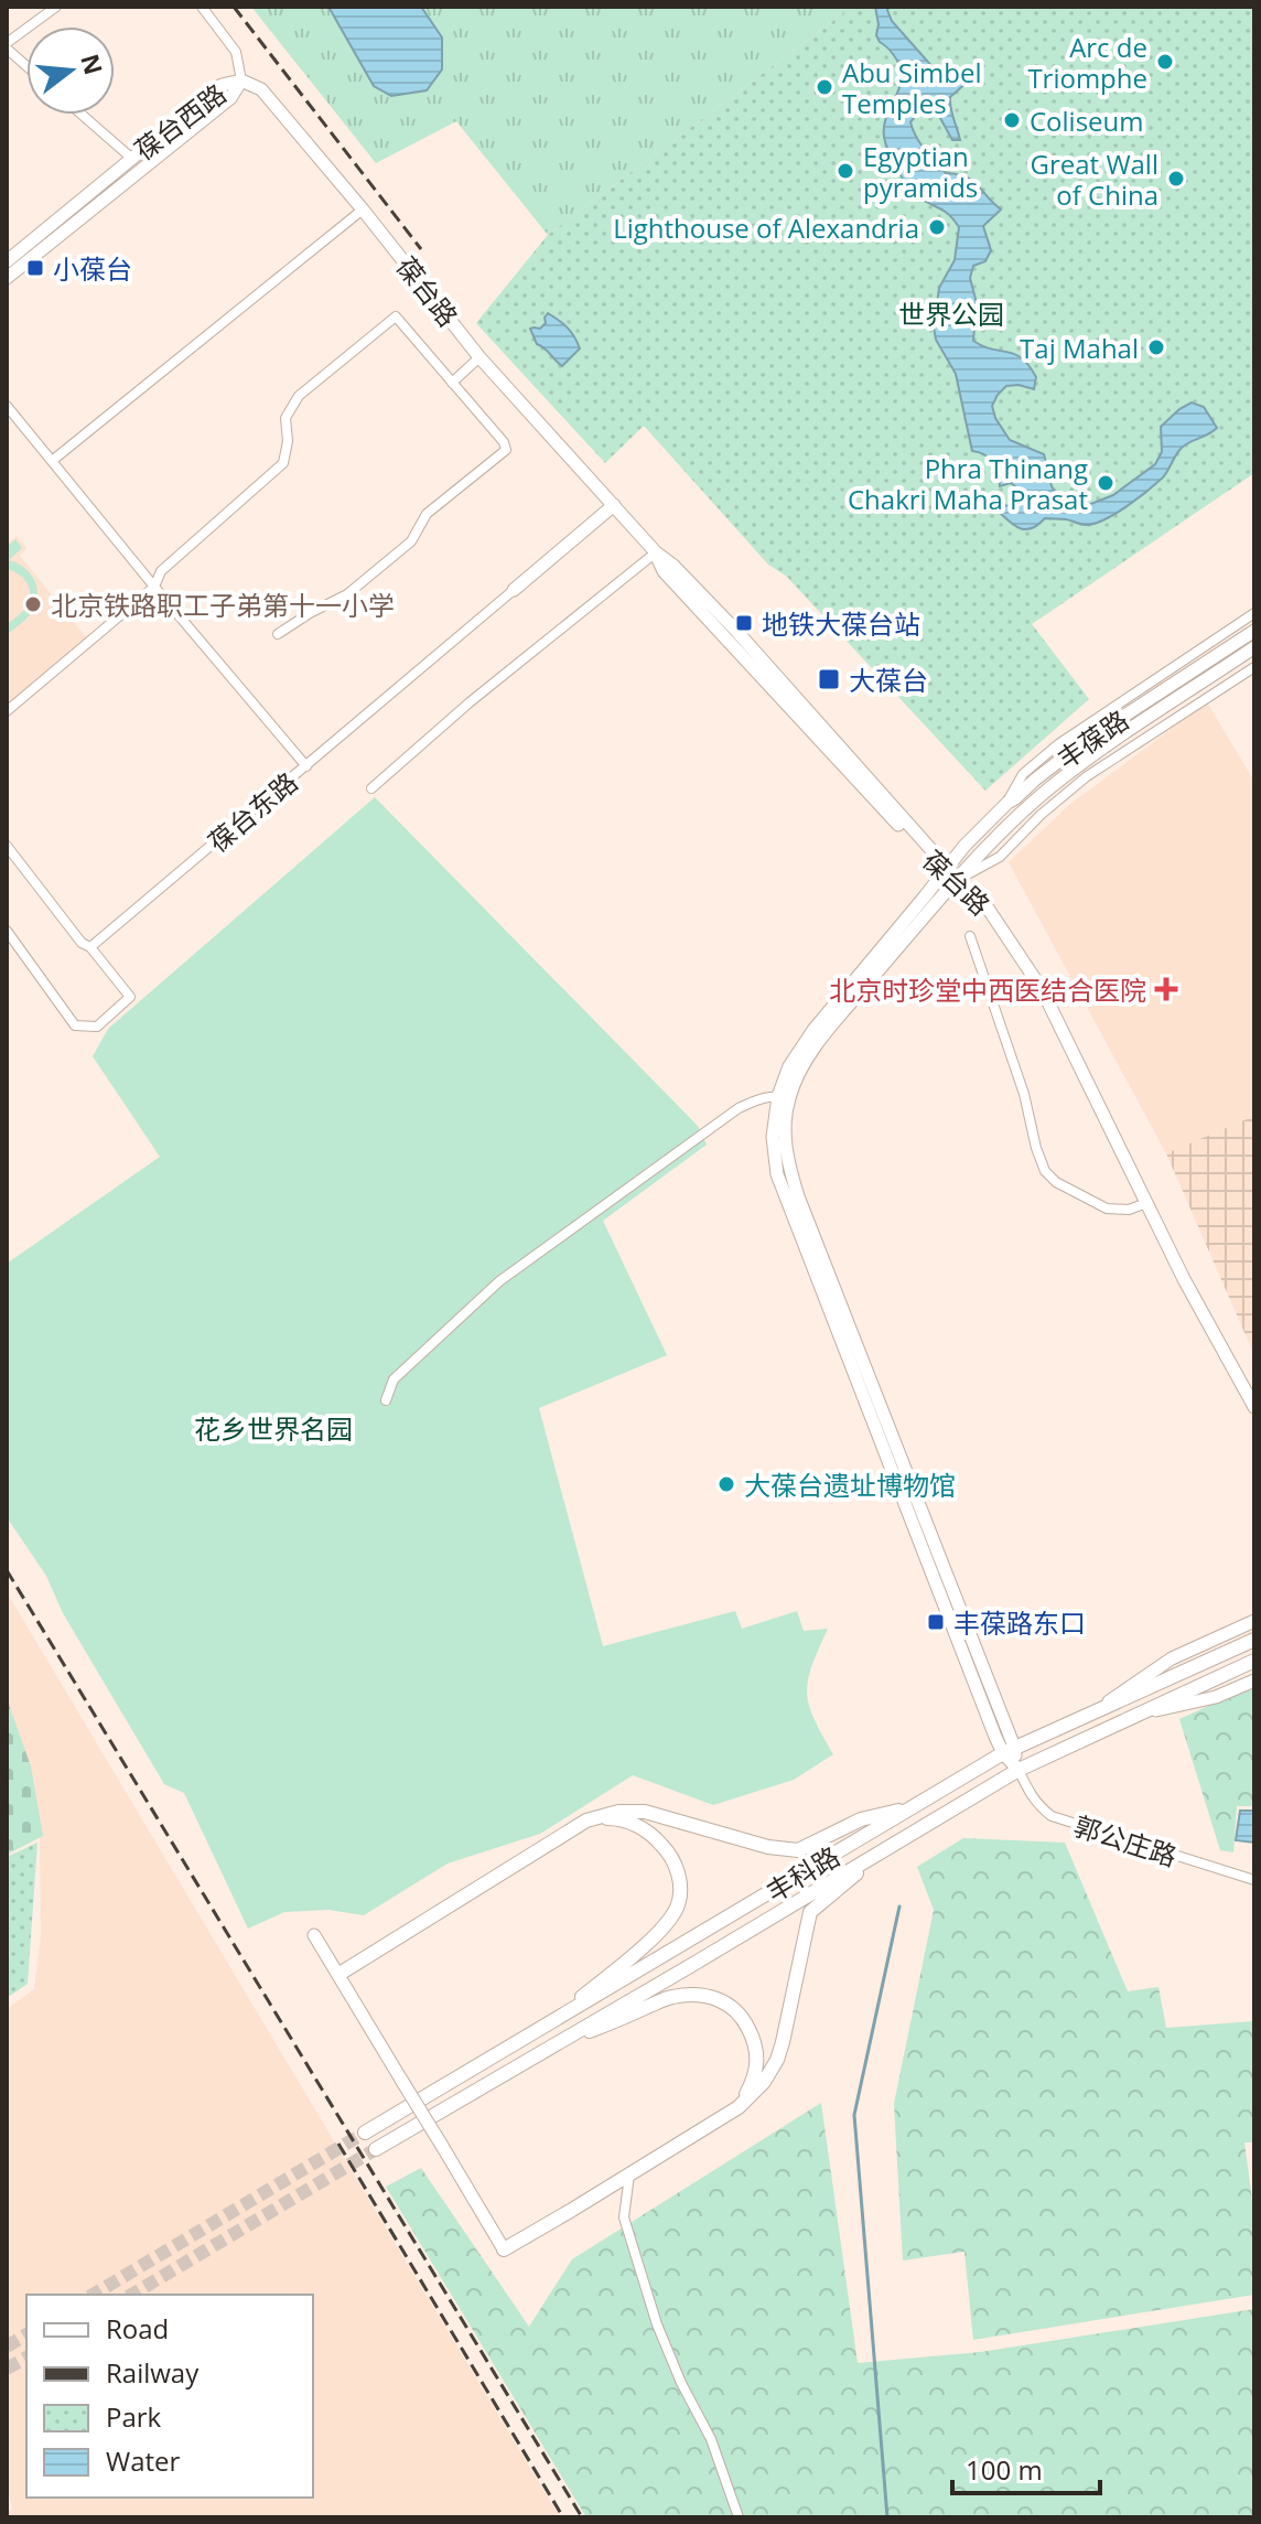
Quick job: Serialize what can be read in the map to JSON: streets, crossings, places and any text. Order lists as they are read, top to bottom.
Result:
{
  "streets": {
    "main road": ["丰科路"],
    "street": [
      "葆台西路",
      "葆台路",
      "丰葆路",
      "葆台东路",
      "郭公庄路"
    ]
  },
  "crossings": [
    ["葆台西路", "葆台路"],
    ["葆台路", "丰葆路"],
    ["郭公庄路", "丰科路"]
  ],
  "parks": ["世界公园", "花乡世界名园"],
  "places": {
    "other": [
      "Arc de Triomphe",
      "Abu Simbel Temples",
      "Coliseum",
      "Egyptian pyramids",
      "Great Wall of China",
      "Lighthouse of Alexandria",
      "Taj Mahal",
      "Phra Thinang Chakri Maha Prasat",
      "北京铁路职工子弟第十一小学",
      "大葆台遗址博物馆"
    ],
    "transit": [
      "小葆台",
      "地铁大葆台站",
      "大葆台",
      "丰葆路东口"
    ],
    "health": ["北京时珍堂中西医结合医院"]
  },
  "legend": [
    "Road",
    "Railway",
    "Park",
    "Water"
  ],
  "scale_bar": "100 m",
  "north": "right"
}
